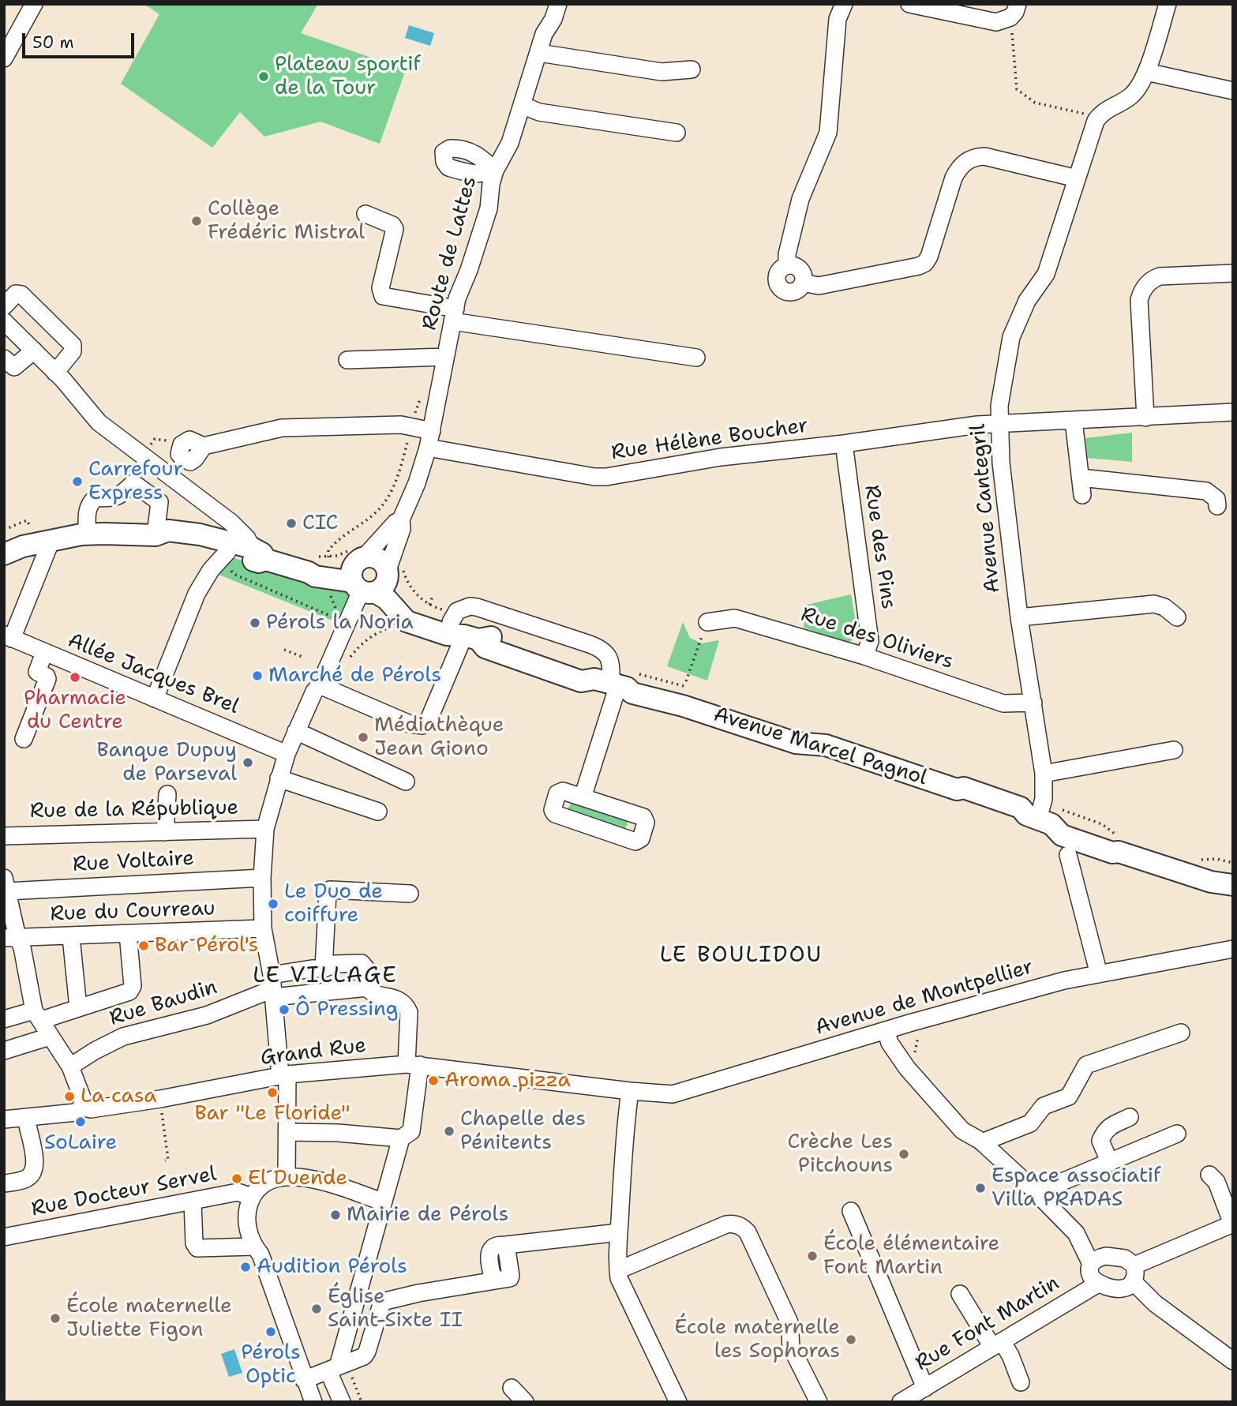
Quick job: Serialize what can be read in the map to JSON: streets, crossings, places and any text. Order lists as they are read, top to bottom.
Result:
{
  "streets": {
    "main road": ["Avenue Marcel Pagnol"],
    "street": [
      "Route de Lattes",
      "Rue Hélène Boucher",
      "Avenue Cantegril",
      "Rue des Pins",
      "Rue des Oliviers",
      "Allée Jacques Brel",
      "Rue de la République",
      "Rue Voltaire",
      "Rue du Courreau",
      "Avenue de Montpellier",
      "Rue Baudin",
      "Grand Rue",
      "Rue Docteur Servel",
      "Rue Font Martin"
    ]
  },
  "crossings": [
    ["Route de Lattes", "Rue Hélène Boucher"],
    ["Rue Hélène Boucher", "Avenue Cantegril"],
    ["Rue Hélène Boucher", "Rue des Pins"],
    ["Avenue Cantegril", "Rue des Oliviers"],
    ["Avenue Cantegril", "Avenue Marcel Pagnol"],
    ["Rue des Pins", "Rue des Oliviers"],
    ["Avenue de Montpellier", "Grand Rue"]
  ],
  "districts": ["LE BOULIDOU", "LE VILLAGE"],
  "places": [
    "Plateau sportif de la Tour",
    "Collège Frédéric Mistral",
    "Carrefour Express",
    "CIC",
    "Pérols la Noria",
    "Marché de Pérols",
    "Pharmacie du Centre",
    "Médiathèque Jean Giono",
    "Banque Dupuy de Parseval",
    "Le Duo de coiffure",
    "Bar Pérol's",
    "Ô Pressing",
    "Aroma pizza",
    "Bar \"Le Floride\"",
    "La casa",
    "SoLaire",
    "Chapelle des Pénitents",
    "Crèche Les Pitchouns",
    "El Duende",
    "Espace associatif Villa PRADAS",
    "Mairie de Pérols",
    "École élémentaire Font Martin",
    "Audition Pérols",
    "Église Saint-Sixte II",
    "École maternelle Juliette Figon",
    "Pérols Optic",
    "École maternelle les Sophoras"
  ],
  "scale_bar": "50 m"
}
